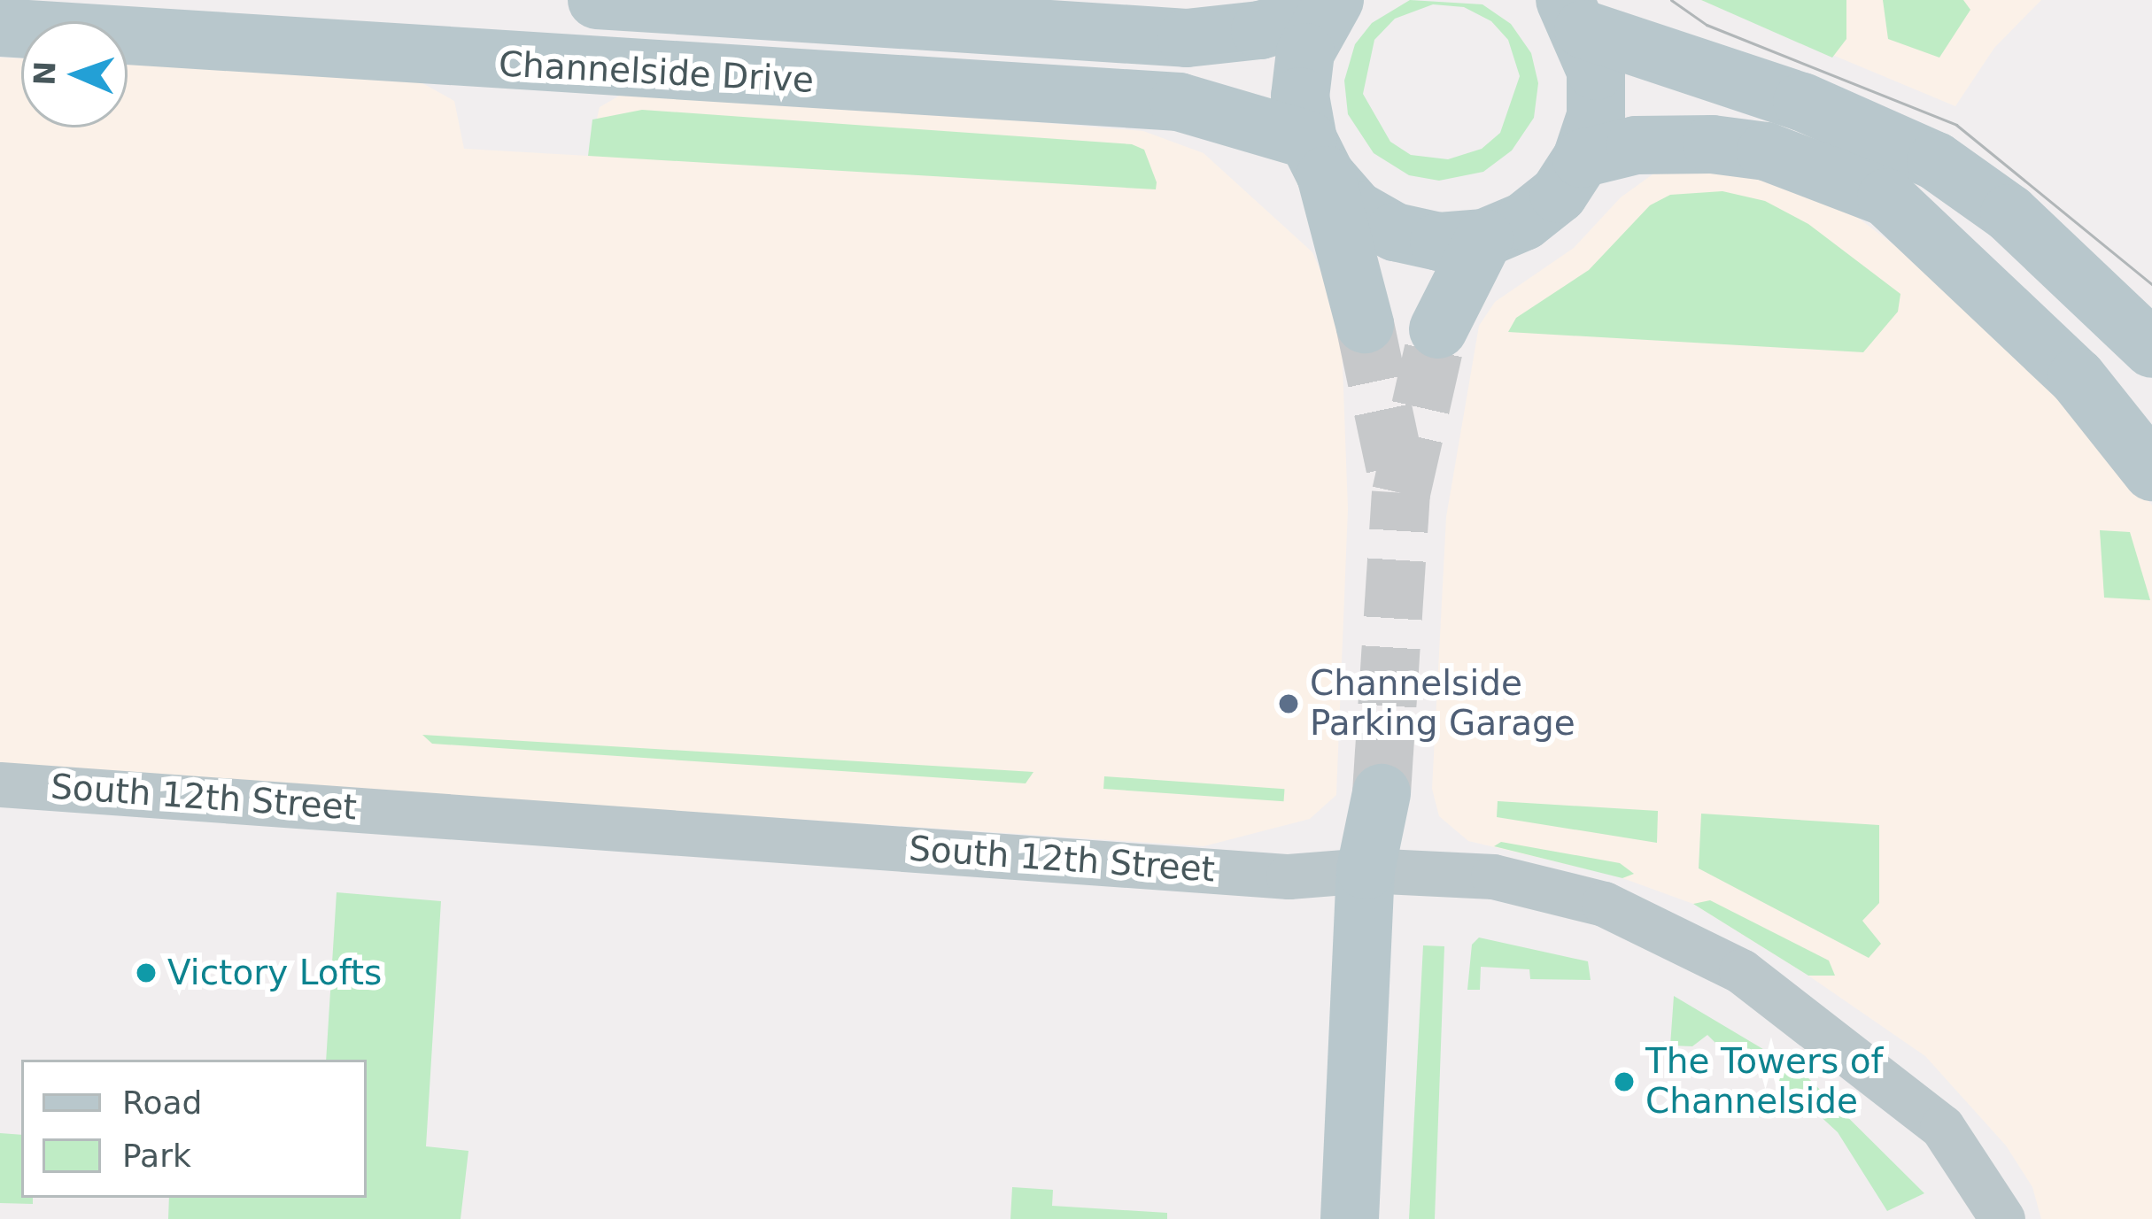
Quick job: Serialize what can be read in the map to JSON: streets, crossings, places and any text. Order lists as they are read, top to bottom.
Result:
{
  "streets": {
    "main road": ["Channelside Drive"],
    "street": ["South 12th Street"]
  },
  "places": ["Channelside Parking Garage", "Victory Lofts", "The Towers of Channelside"],
  "legend": ["Road", "Park"],
  "north": "left"
}
